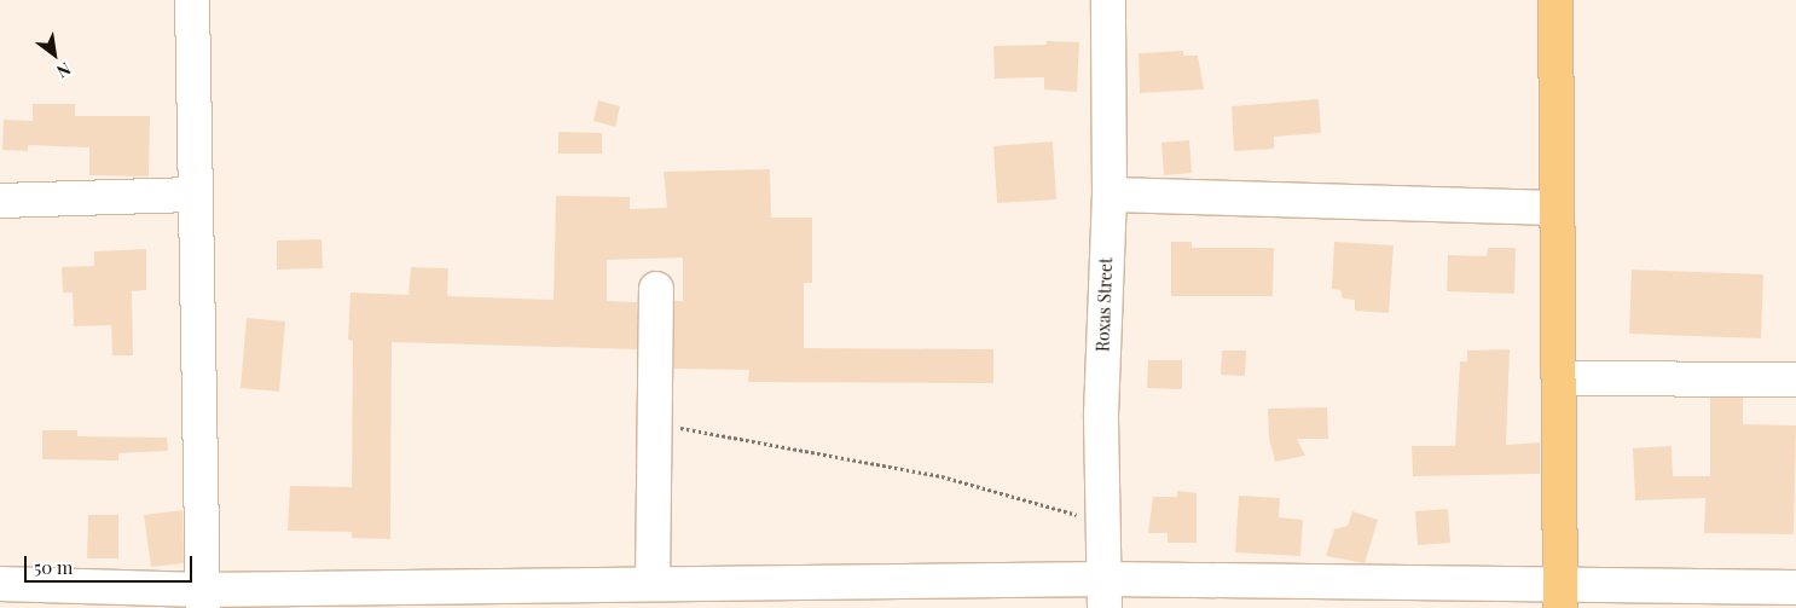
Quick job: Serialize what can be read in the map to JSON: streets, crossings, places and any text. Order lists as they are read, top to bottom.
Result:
{
  "streets": {
    "street": ["Roxas Street"]
  },
  "scale_bar": "50 m",
  "north": "bottom right"
}
